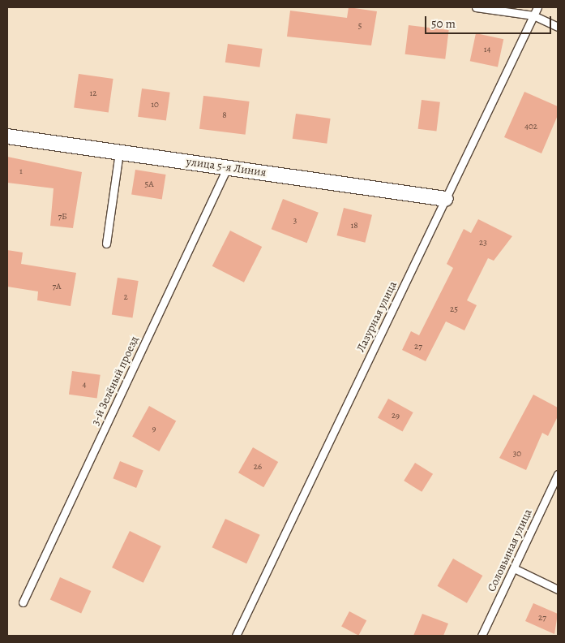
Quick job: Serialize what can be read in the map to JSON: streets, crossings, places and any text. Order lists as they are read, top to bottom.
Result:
{
  "streets": {
    "street": ["улица 5-я Линия"],
    "lane": ["Лазурная улица", "3-й Зелёный проезд", "Соловьиная улица"]
  },
  "crossings": [
    ["улица 5-я Линия", "Лазурная улица"],
    ["улица 5-я Линия", "3-й Зелёный проезд"]
  ],
  "house_numbers": [
    "5",
    "14",
    "12",
    "10",
    "8",
    "402",
    "1",
    "5А",
    "7Б",
    "3",
    "18",
    "23",
    "7А",
    "2",
    "25",
    "27",
    "4",
    "29",
    "9",
    "30",
    "26",
    "27"
  ],
  "scale_bar": "50 m"
}
